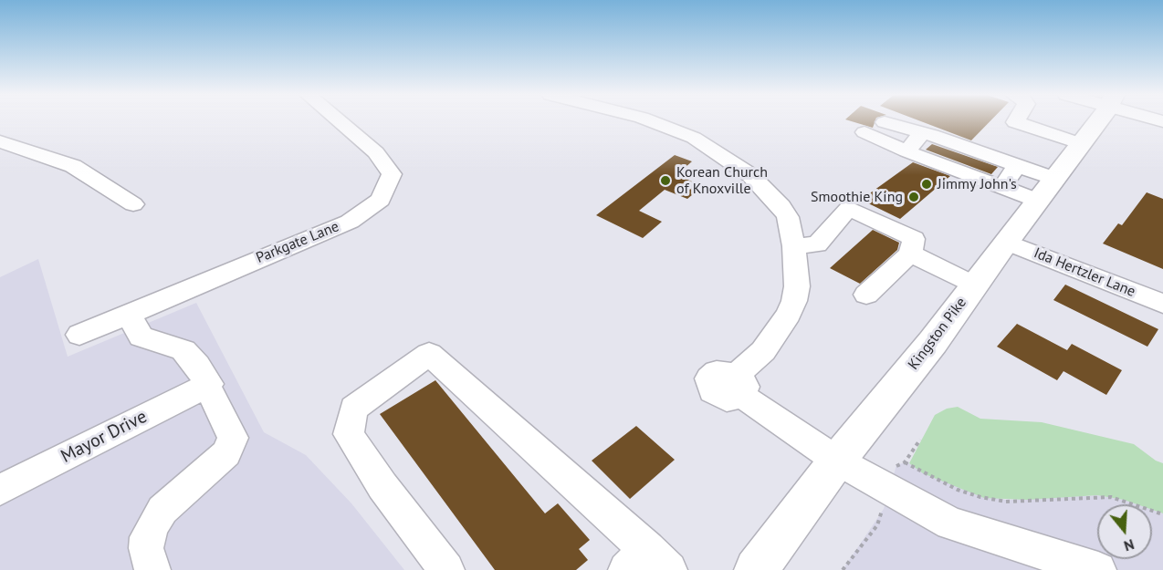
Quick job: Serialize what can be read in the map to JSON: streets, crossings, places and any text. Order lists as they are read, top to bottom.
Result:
{
  "streets": {
    "main road": ["Kingston Pike"],
    "street": ["Parkgate Lane", "Ida Hertzler Lane", "Mayor Drive"]
  },
  "crossings": [
    ["Ida Hertzler Lane", "Kingston Pike"]
  ],
  "places": ["Korean Church of Knoxville", "Jimmy John's", "Smoothie King"],
  "north": "bottom"
}
